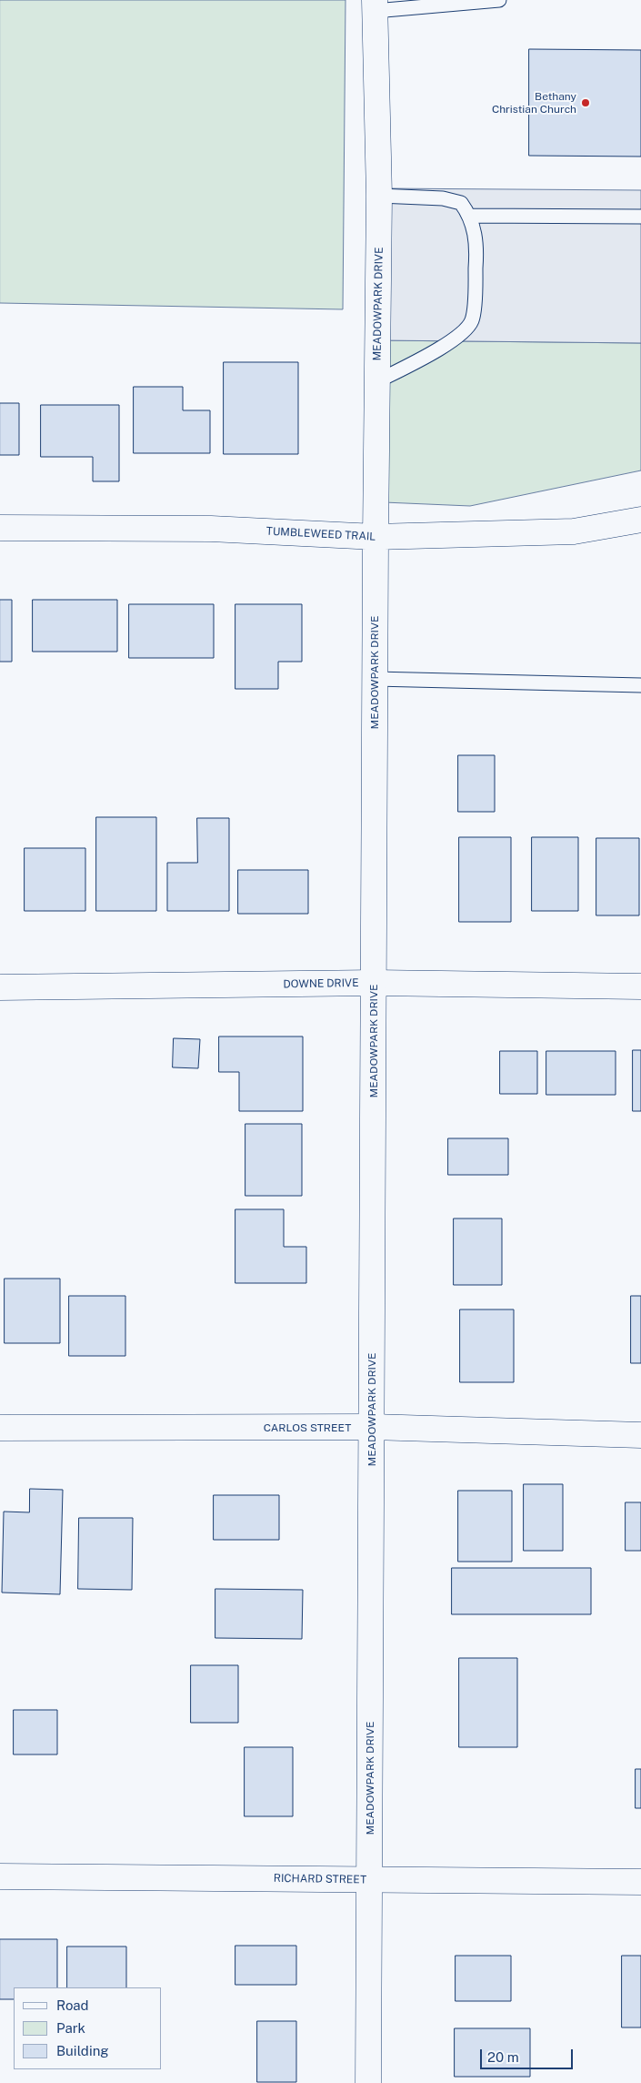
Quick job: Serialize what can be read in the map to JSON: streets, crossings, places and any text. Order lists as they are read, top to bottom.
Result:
{
  "streets": {
    "street": [
      "MEADOWPARK DRIVE",
      "TUMBLEWEED TRAIL",
      "DOWNE DRIVE",
      "CARLOS STREET",
      "RICHARD STREET"
    ]
  },
  "crossings": [
    ["MEADOWPARK DRIVE", "TUMBLEWEED TRAIL"],
    ["MEADOWPARK DRIVE", "DOWNE DRIVE"],
    ["MEADOWPARK DRIVE", "CARLOS STREET"],
    ["MEADOWPARK DRIVE", "RICHARD STREET"]
  ],
  "places": ["Bethany Christian Church"],
  "legend": ["Road", "Park", "Building"],
  "scale_bar": "20 m"
}
